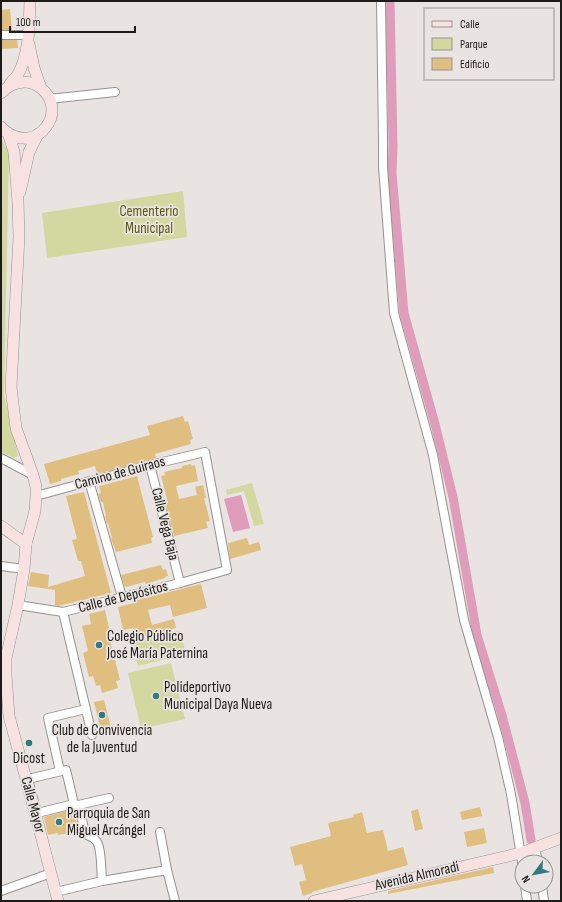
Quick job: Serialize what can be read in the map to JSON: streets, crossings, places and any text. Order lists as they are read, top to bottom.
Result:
{
  "streets": {
    "street": [
      "Camino de Guiraos",
      "Calle Vega Baja",
      "Calle de Depósitos",
      "Calle Mayor",
      "Avenida Almoradí"
    ]
  },
  "crossings": [
    ["Camino de Guiraos", "Calle Vega Baja"],
    ["Camino de Guiraos", "Calle de Depósitos"],
    ["Camino de Guiraos", "Calle Mayor"],
    ["Calle Vega Baja", "Calle de Depósitos"],
    ["Calle de Depósitos", "Calle Mayor"]
  ],
  "parks": ["Cementerio Municipal"],
  "places": [
    "Colegio Público José María Paternina",
    "Polideportivo Municipal Daya Nueva",
    "Club de Convivencia de la Juventud",
    "Dicost",
    "Parroquia de San Miguel Arcángel"
  ],
  "legend": ["Calle", "Parque", "Edificio"],
  "scale_bar": "100 m",
  "north": "bottom left"
}
